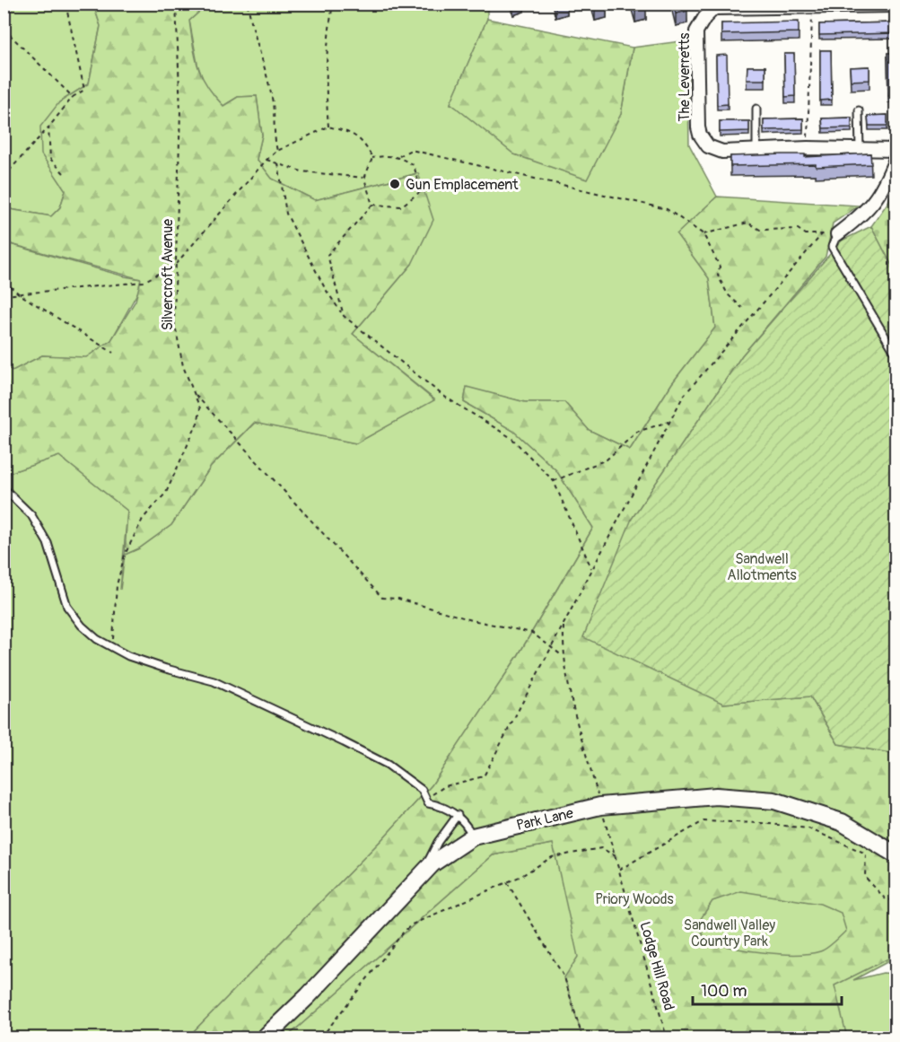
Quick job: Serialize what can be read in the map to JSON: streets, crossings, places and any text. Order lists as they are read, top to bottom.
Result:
{
  "streets": {
    "street": ["The Leverretts", "Park Lane"],
    "path": ["Silvercroft Avenue", "Lodge Hill Road"]
  },
  "crossings": [
    ["Park Lane", "Lodge Hill Road"]
  ],
  "parks": ["Sandwell Allotments", "Priory Woods", "Sandwell Valley Country Park"],
  "places": ["Gun Emplacement"],
  "scale_bar": "100 m"
}
